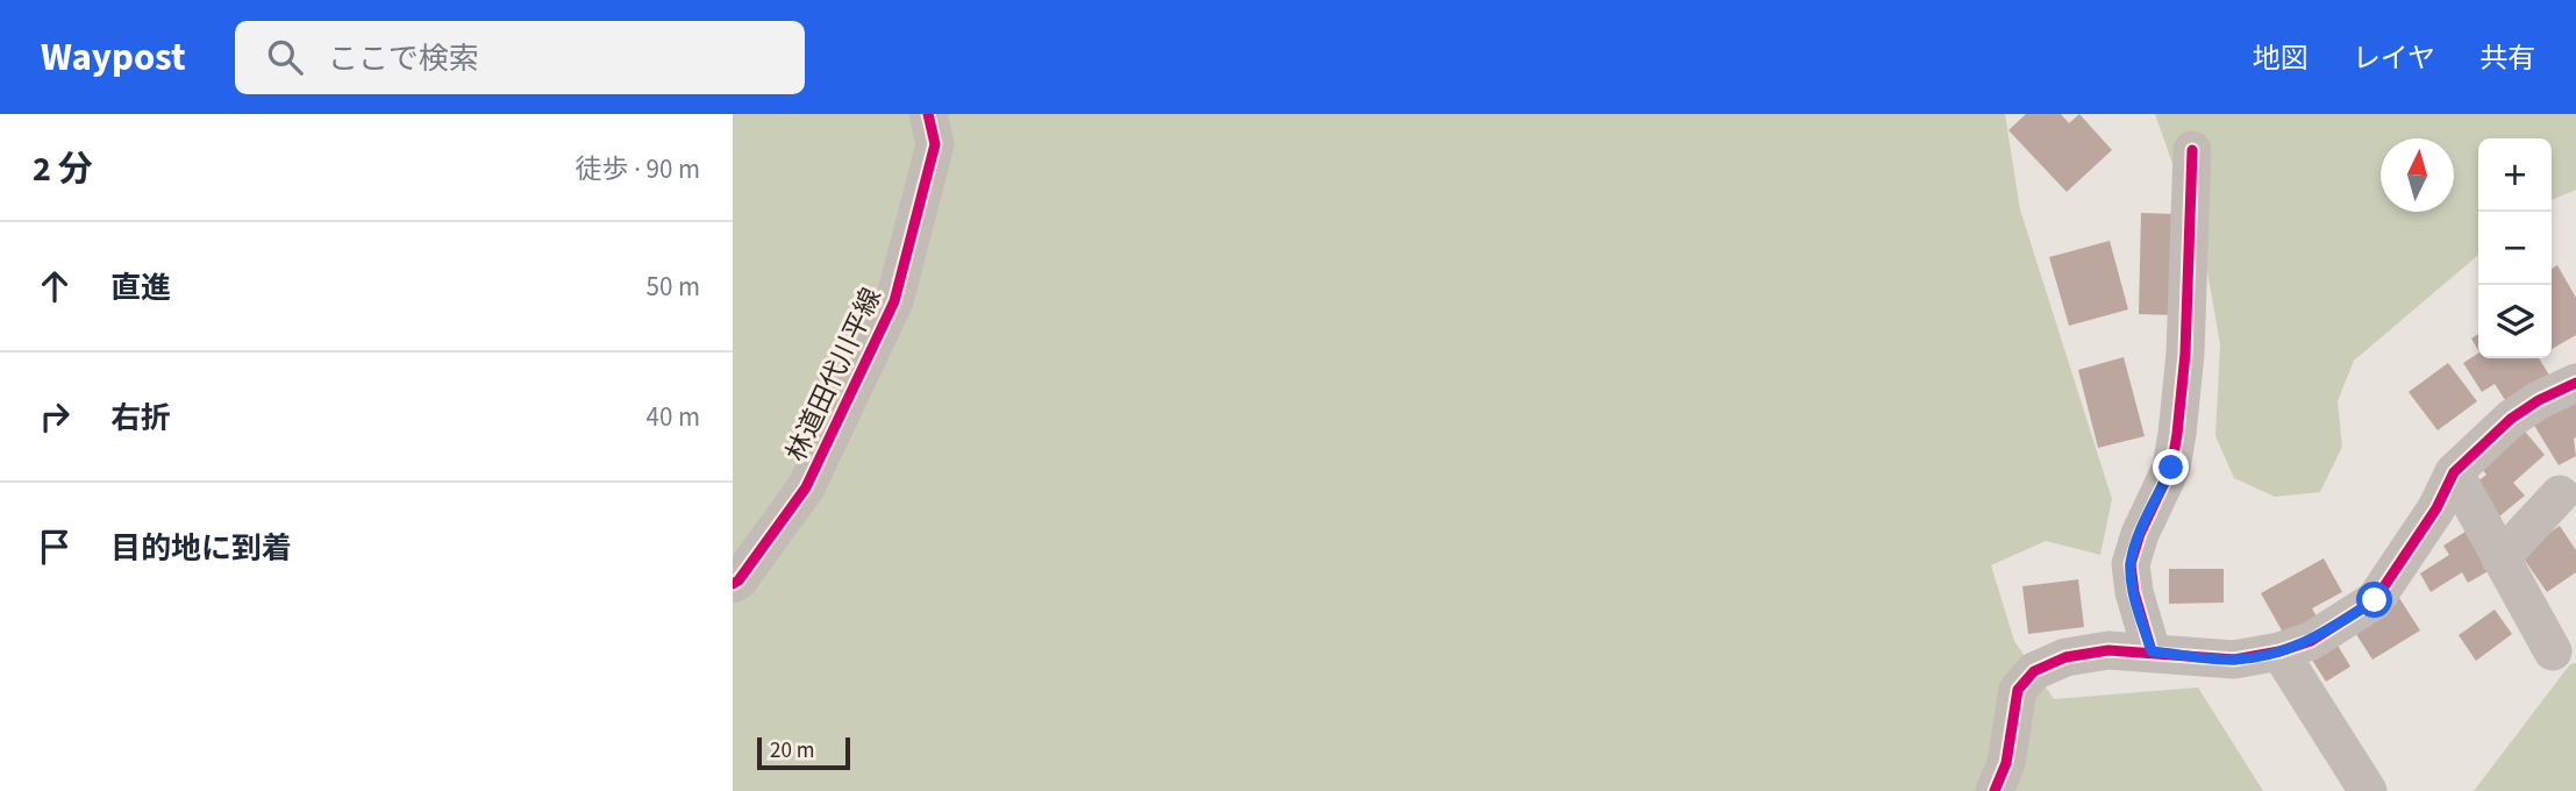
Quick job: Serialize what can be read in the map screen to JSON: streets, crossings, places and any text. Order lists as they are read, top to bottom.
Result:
{
  "streets": {
    "street": ["林道田代川平線"]
  },
  "scale_bar": "20 m",
  "north": "top",
  "page": {
    "header": "Waypost",
    "search": "ここで検索",
    "nav": ["地図", "レイヤ", "共有"],
    "heading": ["2 分", "徒歩 · 90 m"],
    "map_buttons": ["+", "−"],
    "list": [
      ["直進", "50 m"],
      ["右折", "40 m"],
      "目的地に到着"
    ],
    "scale": "20 m"
  }
}
